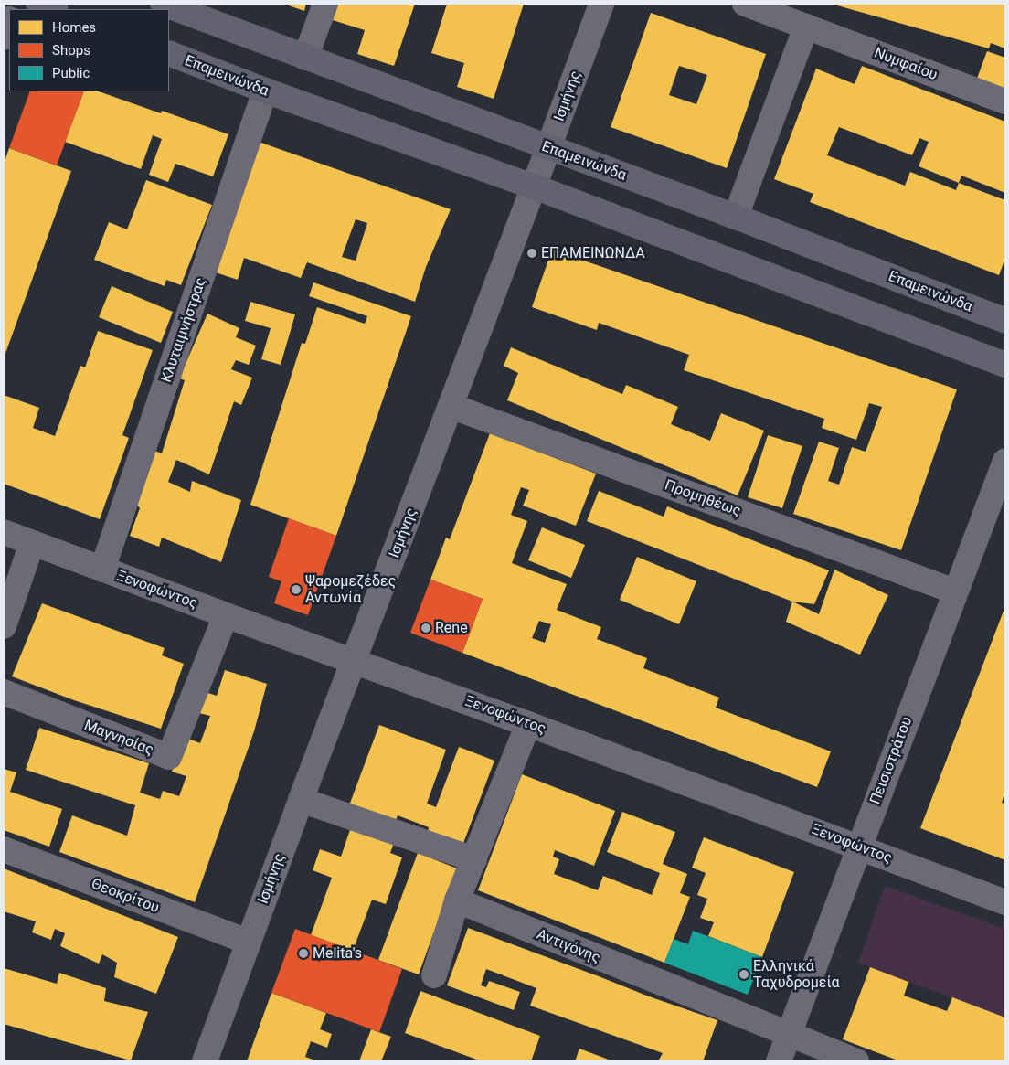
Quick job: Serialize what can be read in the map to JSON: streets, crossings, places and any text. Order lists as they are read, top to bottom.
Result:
{
  "streets": {
    "main road": ["Επαμεινώνδα"],
    "street": [
      "Νυμφαίου",
      "Ισμήνης",
      "Κλυταιμνήστρας",
      "Προμηθέως",
      "Ξενοφώντος",
      "Μαγνησίας",
      "Πεισιστράτου",
      "Θεοκρίτου",
      "Αντιγόνης"
    ]
  },
  "crossings": [
    ["Επαμεινώνδα", "Ισμήνης"],
    ["Επαμεινώνδα", "Κλυταιμνήστρας"],
    ["Ισμήνης", "Προμηθέως"],
    ["Ισμήνης", "Ξενοφώντος"],
    ["Ισμήνης", "Θεοκρίτου"],
    ["Κλυταιμνήστρας", "Ξενοφώντος"],
    ["Προμηθέως", "Πεισιστράτου"],
    ["Ξενοφώντος", "Μαγνησίας"],
    ["Ξενοφώντος", "Πεισιστράτου"],
    ["Πεισιστράτου", "Αντιγόνης"]
  ],
  "places": [
    "ΕΠΑΜΕΙΝΩΝΔΑ",
    "Ψαρομεζέδες Αντωνία",
    "Rene",
    "Melita's",
    "Ελληνικά Ταχυδρομεία"
  ],
  "legend": ["Homes", "Shops", "Public"]
}
